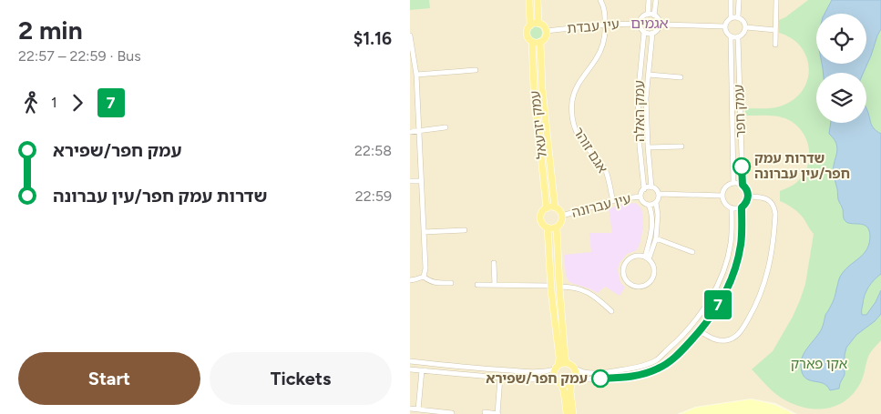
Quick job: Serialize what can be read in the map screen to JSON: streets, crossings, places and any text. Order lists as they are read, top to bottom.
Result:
{
  "streets": {
    "main road": ["עמק יזרעאל"],
    "street": [
      "עין עבדת",
      "עמק האלה",
      "עמק חפר",
      "אגם זוהר",
      "עין עברונה"
    ]
  },
  "crossings": [
    ["עין עבדת", "עמק האלה"],
    ["עין עבדת", "עמק יזרעאל"],
    ["עין עבדת", "אגם זוהר"],
    ["עמק האלה", "עין עברונה"],
    ["עמק יזרעאל", "עין עברונה"],
    ["אגם זוהר", "עין עברונה"]
  ],
  "districts": ["אגמים"],
  "parks": ["אקו פארק"],
  "places": ["שדרות עמק חפר/עין עברונה", "עמק חפר/שפירא"],
  "lines": ["bus line 7"],
  "page": {
    "heading": ["2 min", "22:57 – 22:59 · Bus", "$1.16"],
    "on_map": "7",
    "legs": ["1", "7"],
    "list": [
      {
        "name": "עמק חפר/שפירא",
        "value": "22:58"
      },
      {
        "name": "שדרות עמק חפר/עין עברונה",
        "value": "22:59"
      }
    ],
    "buttons": ["Start", "Tickets"]
  }
}
